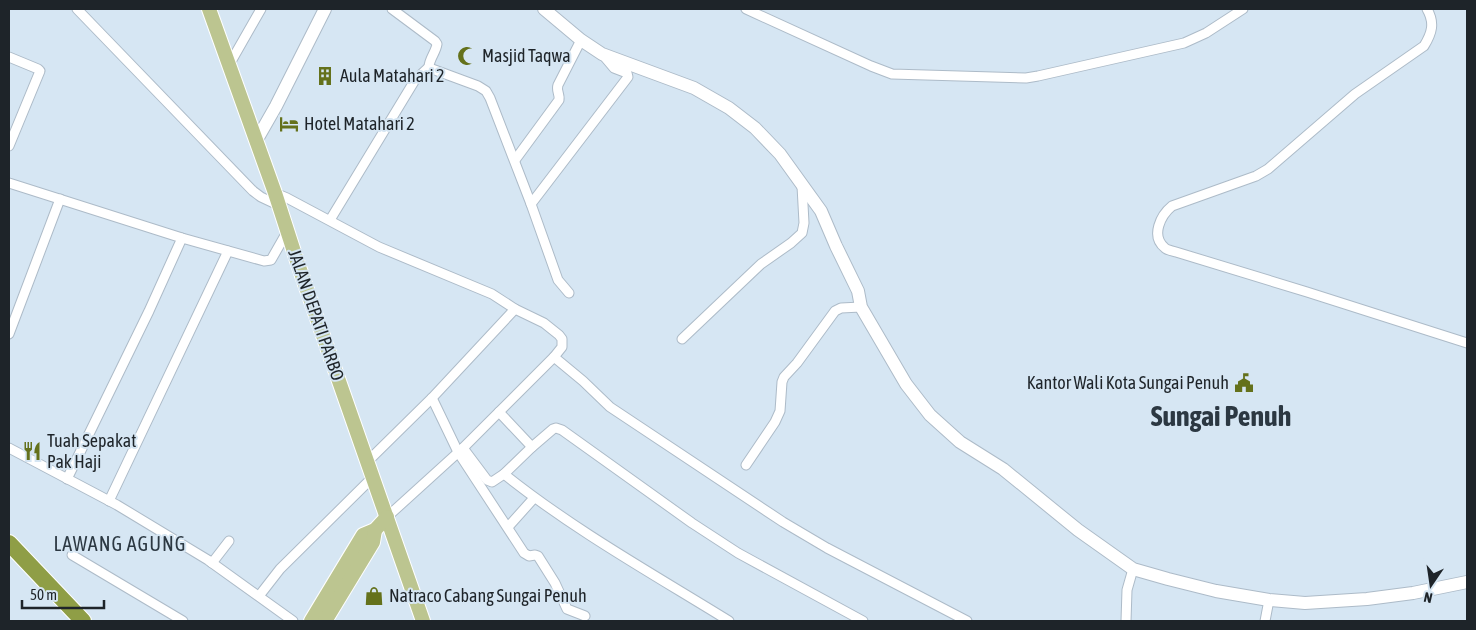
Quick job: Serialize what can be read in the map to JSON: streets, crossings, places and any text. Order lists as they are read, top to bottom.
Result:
{
  "streets": {
    "main road": ["JALAN DEPATI PARBO"]
  },
  "districts": ["Sungai Penuh", "LAWANG AGUNG"],
  "places": {
    "mosque": ["Masjid Taqwa"],
    "building": ["Aula Matahari 2"],
    "hotel": ["Hotel Matahari 2"],
    "public building": ["Kantor Wali Kota Sungai Penuh"],
    "restaurant": ["Tuah Sepakat Pak Haji"],
    "shop": ["Natraco Cabang Sungai Penuh"]
  },
  "scale_bar": "50 m",
  "north": "bottom"
}
